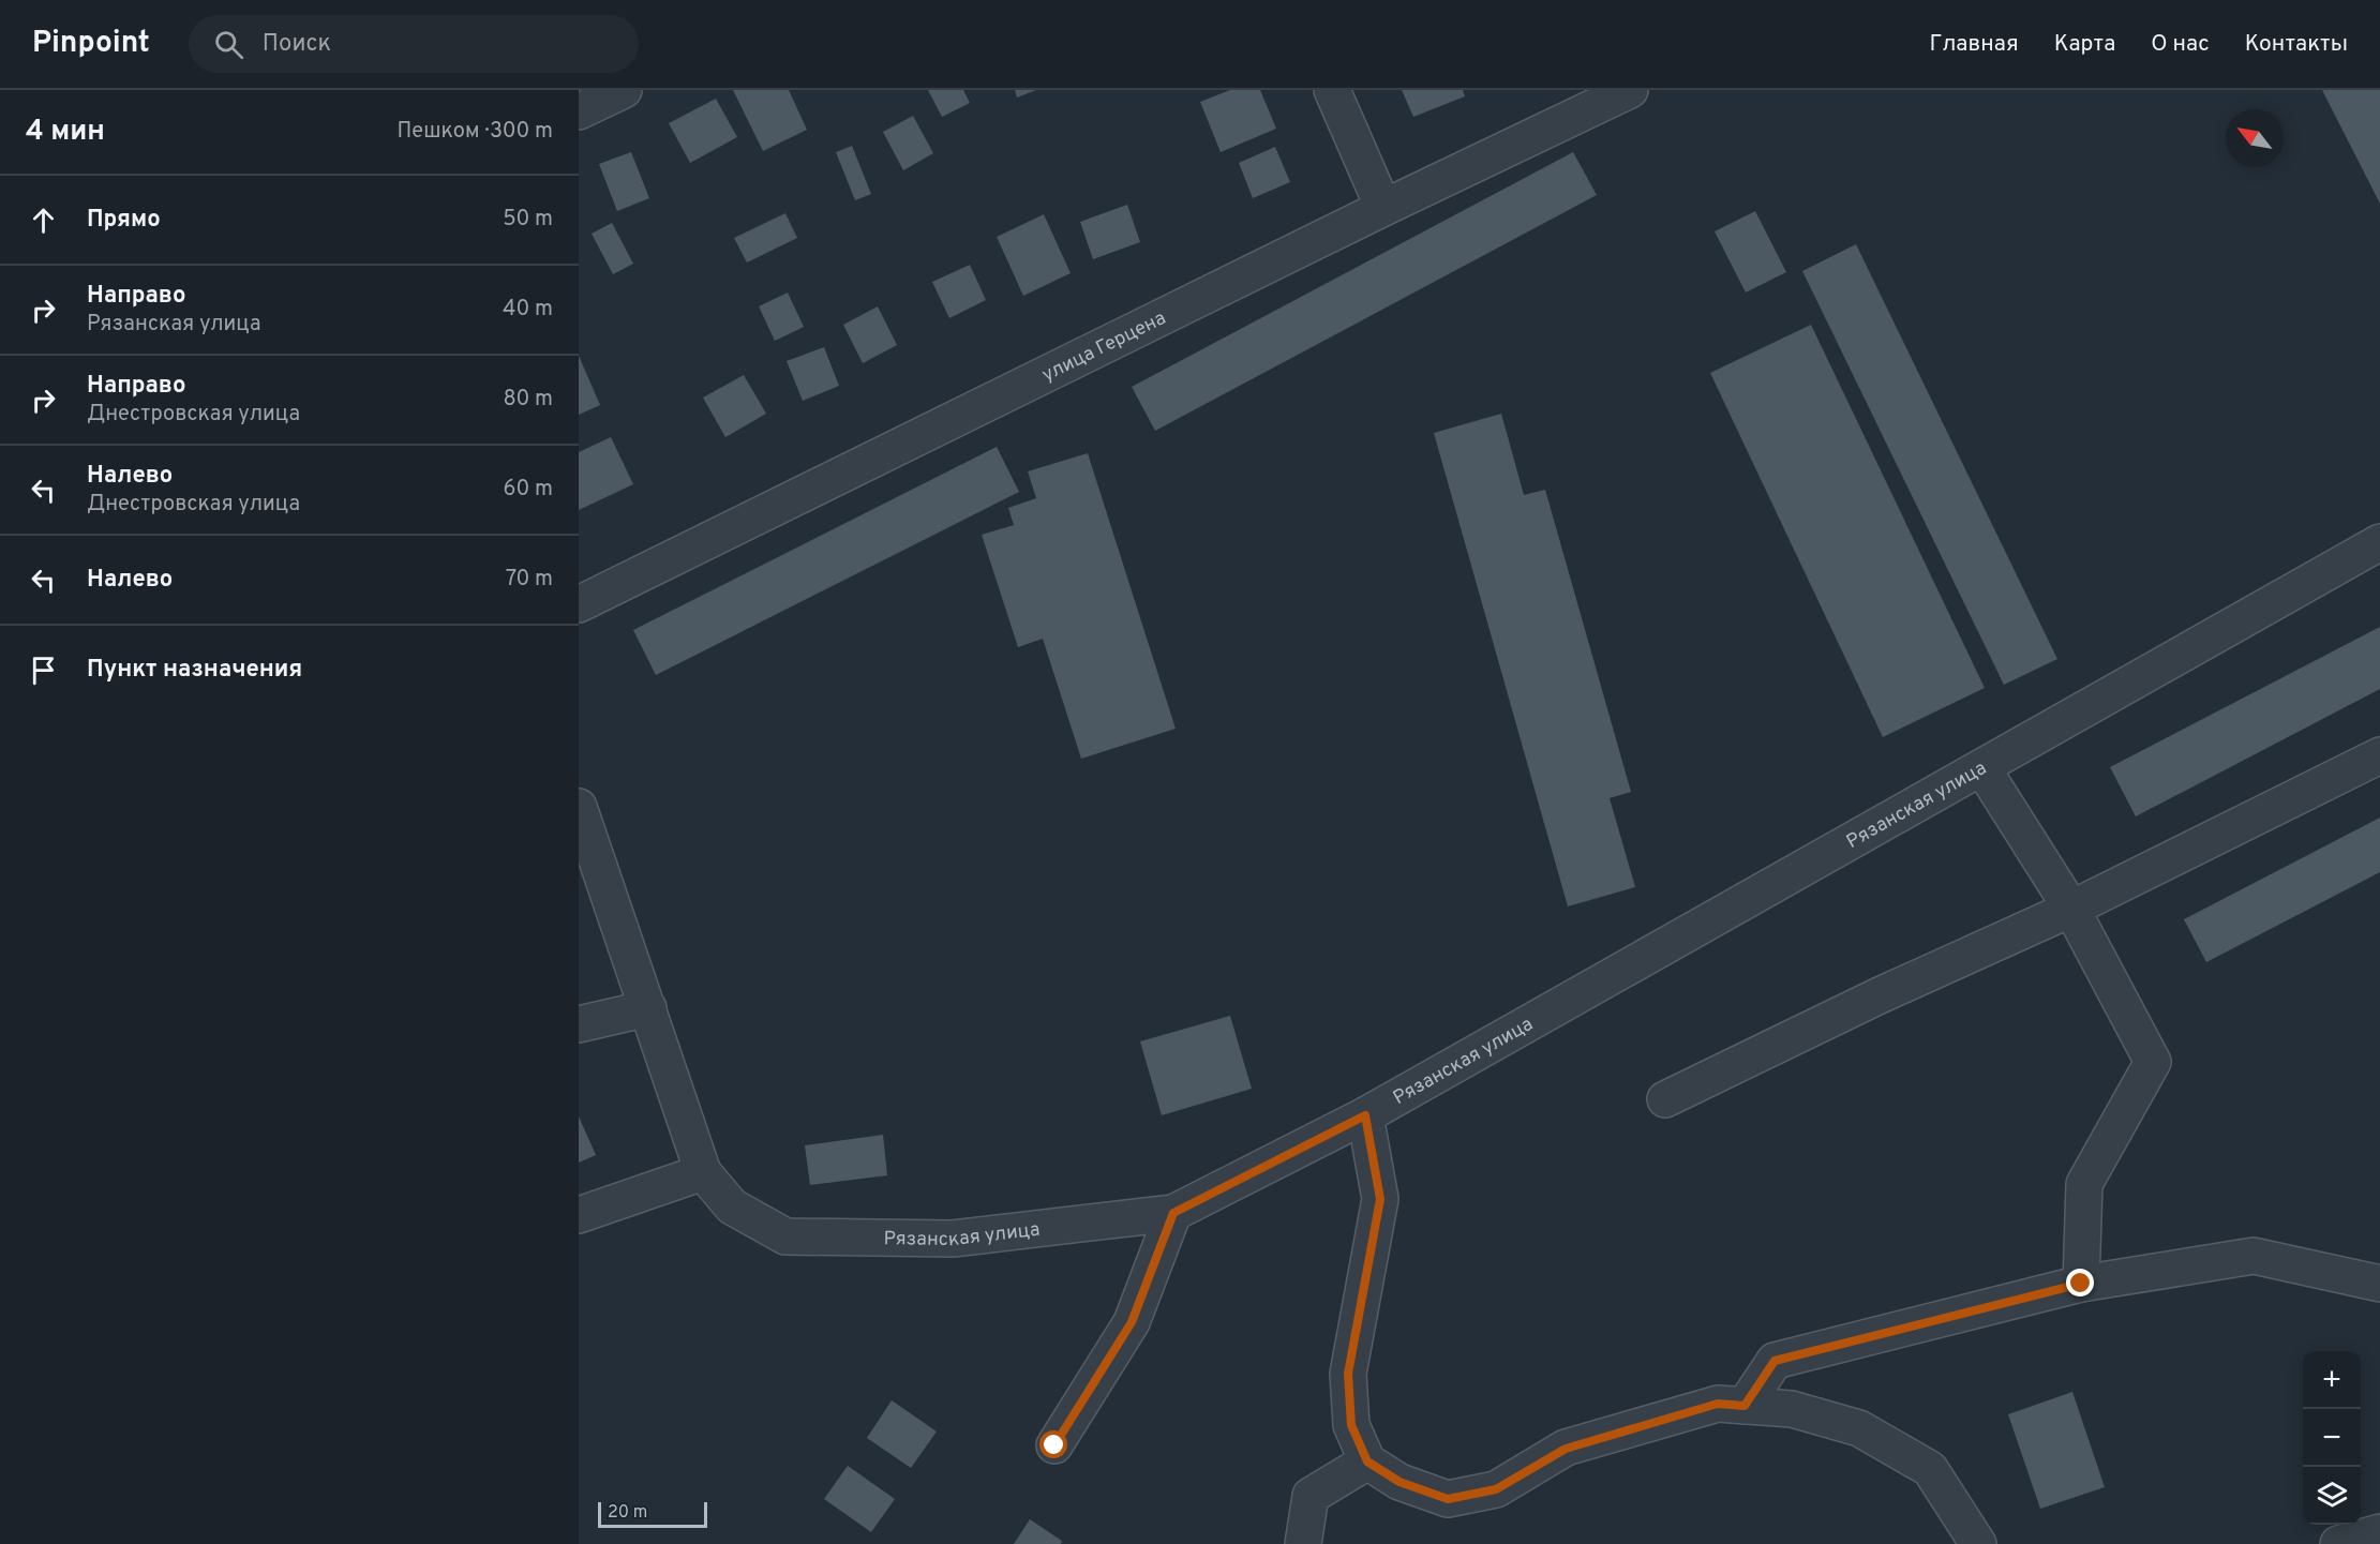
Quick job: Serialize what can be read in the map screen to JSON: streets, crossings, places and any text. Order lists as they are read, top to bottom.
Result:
{
  "streets": {
    "street": ["улица Герцена", "Рязанская улица"]
  },
  "scale_bar": "20 m",
  "north": "top left",
  "page": {
    "header": "Pinpoint",
    "search": "Поиск",
    "nav": [
      "Главная",
      "Карта",
      "О нас",
      "Контакты"
    ],
    "heading": ["4 мин", "Пешком · 300 m"],
    "list": [
      ["Прямо", "50 m"],
      ["Направо", "Рязанская улица", "40 m"],
      ["Направо", "Днестровская улица", "80 m"],
      ["Налево", "Днестровская улица", "60 m"],
      ["Налево", "70 m"],
      "Пункт назначения"
    ],
    "map_buttons": ["+", "−"],
    "scale": "20 m"
  }
}
